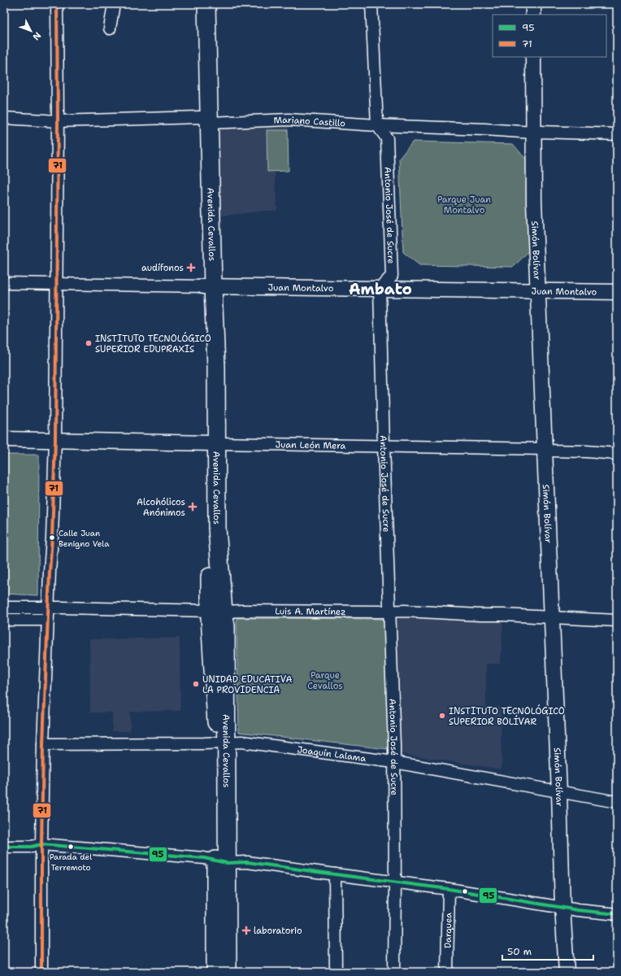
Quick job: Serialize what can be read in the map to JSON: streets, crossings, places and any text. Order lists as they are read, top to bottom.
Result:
{
  "streets": {
    "main road": ["Avenida Cevallos"],
    "street": [
      "Mariano Castillo",
      "Antonio José de Sucre",
      "Simón Bolívar",
      "Juan Montalvo",
      "Juan León Mera",
      "Luis A. Martínez",
      "Joaquín Lalama",
      "Darquea"
    ]
  },
  "crossings": [
    ["Mariano Castillo", "Antonio José de Sucre"],
    ["Mariano Castillo", "Avenida Cevallos"],
    ["Mariano Castillo", "Simón Bolívar"],
    ["Antonio José de Sucre", "Juan Montalvo"],
    ["Antonio José de Sucre", "Juan León Mera"],
    ["Antonio José de Sucre", "Luis A. Martínez"],
    ["Antonio José de Sucre", "Joaquín Lalama"],
    ["Avenida Cevallos", "Juan Montalvo"],
    ["Avenida Cevallos", "Juan León Mera"],
    ["Avenida Cevallos", "Luis A. Martínez"],
    ["Avenida Cevallos", "Joaquín Lalama"],
    ["Simón Bolívar", "Juan Montalvo"],
    ["Simón Bolívar", "Juan León Mera"],
    ["Simón Bolívar", "Luis A. Martínez"],
    ["Simón Bolívar", "Joaquín Lalama"]
  ],
  "districts": ["Ambato"],
  "parks": ["Parque Juan Montalvo", "Parque Cevallos"],
  "places": {
    "health": ["audífonos", "Alcohólicos Anónimos", "laboratorio"],
    "other": [
      "INSTITUTO TECNOLÓGICO SUPERIOR EDUPRAXIS",
      "Calle Juan Benigno Vela",
      "UNIDAD EDUCATIVA LA PROVIDENCIA",
      "INSTITUTO TECNOLÓGICO SUPERIOR BOLÍVAR",
      "Parada del Terremoto"
    ]
  },
  "lines": ["transit line 71", "transit line 95"],
  "legend": ["95", "71"],
  "scale_bar": "50 m",
  "north": "bottom right"
}
